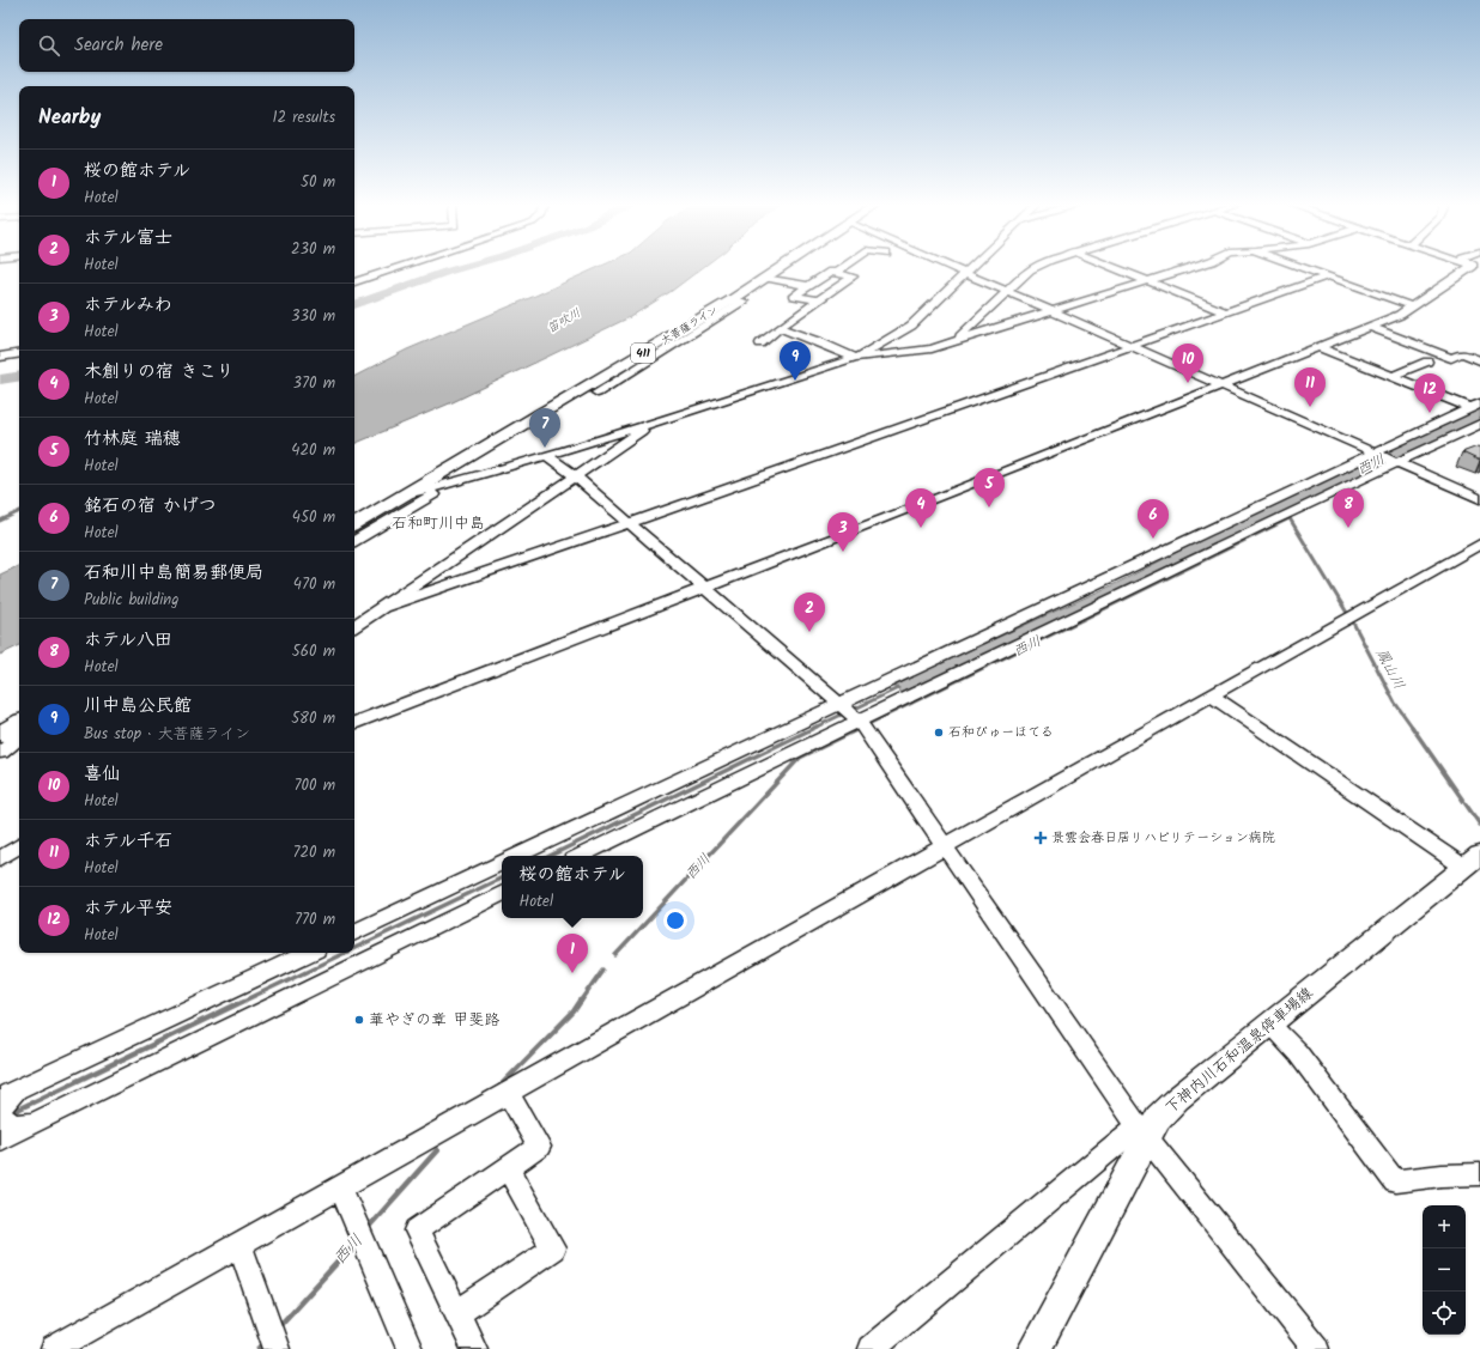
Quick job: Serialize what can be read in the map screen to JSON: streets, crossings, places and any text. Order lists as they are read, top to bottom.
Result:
{
  "streets": {
    "highway": ["大菩薩ライン", "411"],
    "main road": ["下神内川石和温泉停車場線"]
  },
  "districts": ["石和町川中島"],
  "water": ["笛吹川", "西川", "鳳山川"],
  "places": {
    "other": ["石和びゅーほてる", "華やぎの章 甲斐路"],
    "health": ["景雲会春日居リハビリテーション病院"]
  },
  "page": {
    "search": "Search here",
    "heading": ["Nearby", "12 results"],
    "list": [
      {
        "mark": "1",
        "name": "桜の館ホテル",
        "note": "Hotel",
        "value": "50 m"
      },
      {
        "mark": "2",
        "name": "ホテル富士",
        "note": "Hotel",
        "value": "230 m"
      },
      {
        "mark": "3",
        "name": "ホテルみわ",
        "note": "Hotel",
        "value": "330 m"
      },
      {
        "mark": "4",
        "name": "木創りの宿 きこり",
        "note": "Hotel",
        "value": "370 m"
      },
      {
        "mark": "5",
        "name": "竹林庭 瑞穂",
        "note": "Hotel",
        "value": "420 m"
      },
      {
        "mark": "6",
        "name": "銘石の宿 かげつ",
        "note": "Hotel",
        "value": "450 m"
      },
      {
        "mark": "7",
        "name": "石和川中島簡易郵便局",
        "note": "Public building",
        "value": "470 m"
      },
      {
        "mark": "8",
        "name": "ホテル八田",
        "note": "Hotel",
        "value": "560 m"
      },
      {
        "mark": "9",
        "name": "川中島公民館",
        "note": "Bus stop · 大菩薩ライン",
        "value": "580 m"
      },
      {
        "mark": "10",
        "name": "喜仙",
        "note": "Hotel",
        "value": "700 m"
      },
      {
        "mark": "11",
        "name": "ホテル千石",
        "note": "Hotel",
        "value": "720 m"
      },
      {
        "mark": "12",
        "name": "ホテル平安",
        "note": "Hotel",
        "value": "770 m"
      }
    ],
    "pins": [
      "9",
      "10",
      "11",
      "12",
      "7",
      "5",
      "4",
      "8",
      "6",
      "3",
      "2",
      "1"
    ],
    "popup": ["桜の館ホテル", "Hotel"],
    "map_buttons": ["+", "−"]
  }
}
